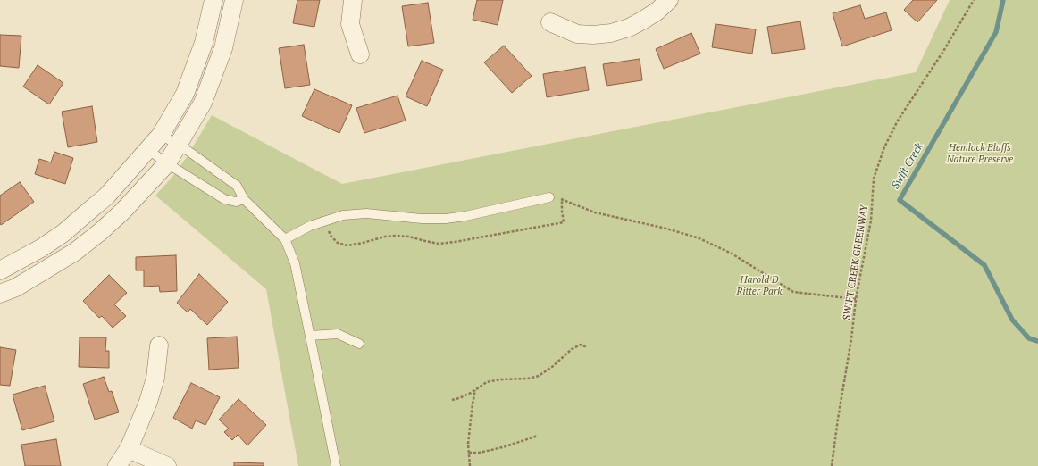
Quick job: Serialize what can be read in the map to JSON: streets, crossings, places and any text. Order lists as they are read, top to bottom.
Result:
{
  "streets": {
    "path": ["SWIFT CREEK GREENWAY"]
  },
  "water": ["Swift Creek"],
  "parks": ["Hemlock Bluffs Nature Preserve", "Harold D Ritter Park"]
}
